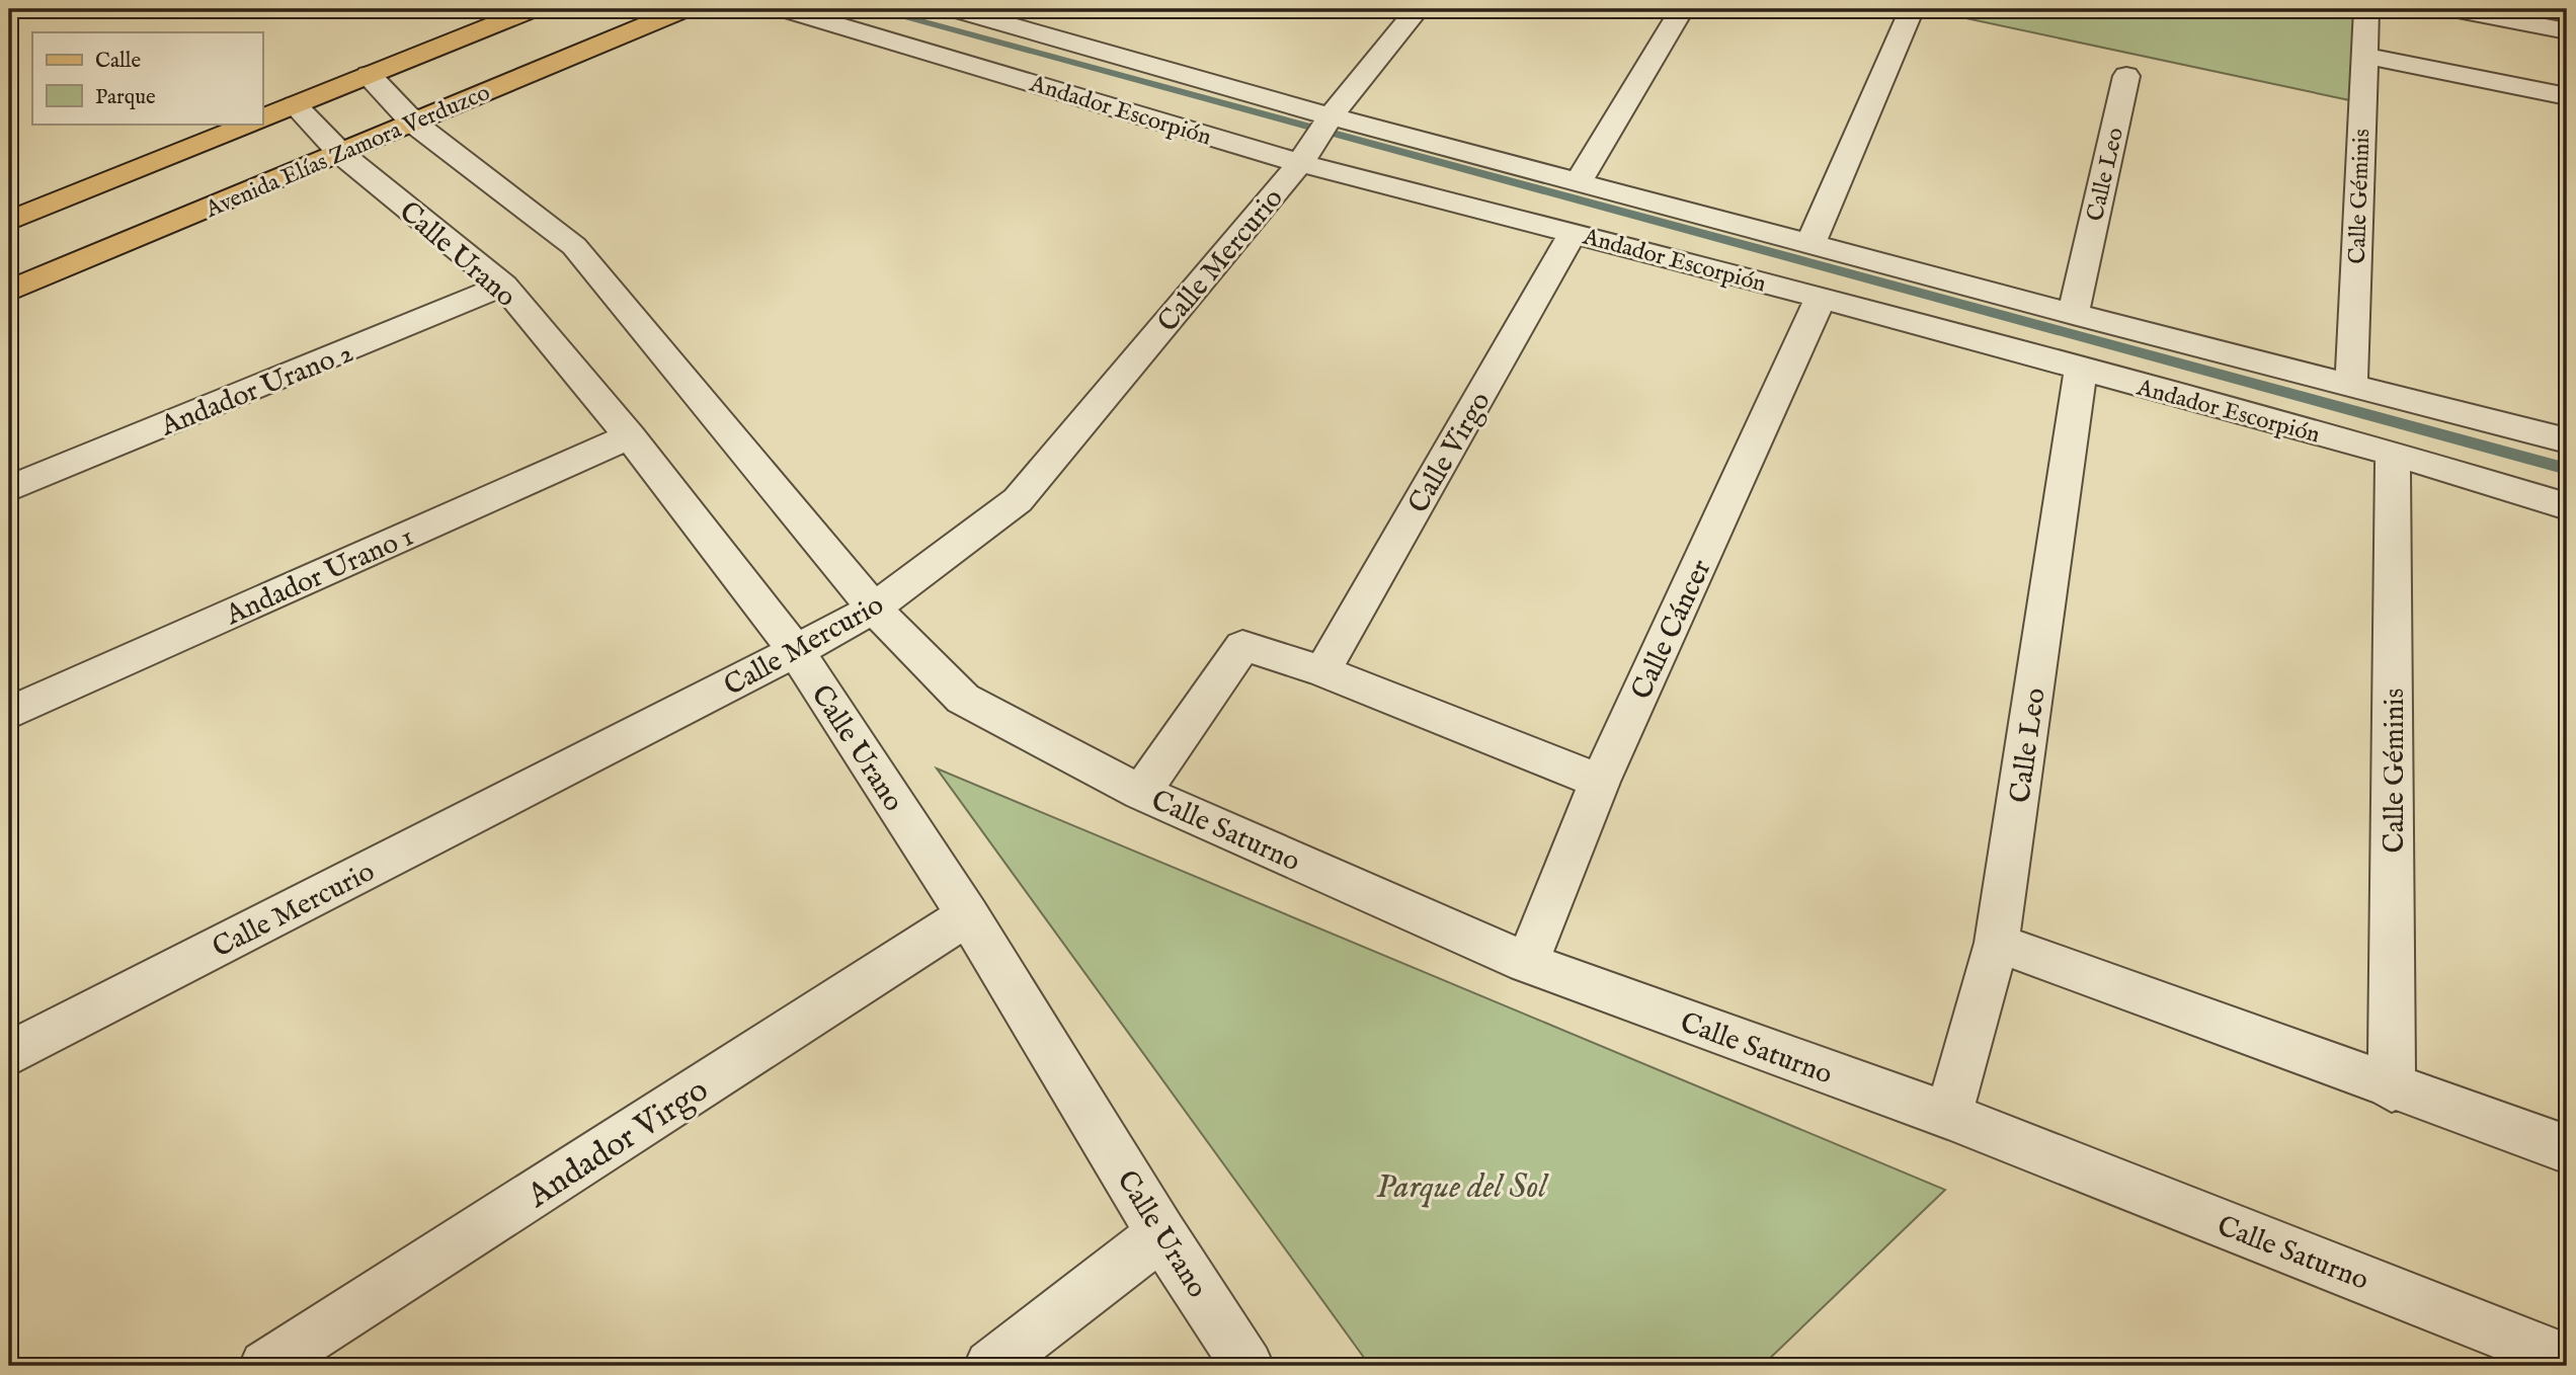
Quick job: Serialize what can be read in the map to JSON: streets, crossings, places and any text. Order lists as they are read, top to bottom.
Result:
{
  "streets": {
    "main road": ["Avenida Elías Zamora Verduzco"],
    "street": [
      "Andador Escorpión",
      "Calle Leo",
      "Calle Géminis",
      "Calle Urano",
      "Calle Mercurio",
      "Andador Urano 2",
      "Calle Virgo",
      "Andador Urano 1",
      "Calle Cáncer",
      "Calle Saturno",
      "Andador Virgo"
    ]
  },
  "crossings": [
    ["Andador Escorpión", "Calle Leo"],
    ["Andador Escorpión", "Calle Géminis"],
    ["Andador Escorpión", "Calle Mercurio"],
    ["Andador Escorpión", "Calle Virgo"],
    ["Andador Escorpión", "Calle Cáncer"],
    ["Avenida Elías Zamora Verduzco", "Calle Urano"],
    ["Calle Leo", "Calle Saturno"],
    ["Calle Urano", "Calle Mercurio"],
    ["Calle Urano", "Andador Urano 2"],
    ["Calle Urano", "Andador Urano 1"],
    ["Calle Urano", "Andador Virgo"],
    ["Calle Mercurio", "Calle Saturno"],
    ["Calle Cáncer", "Calle Saturno"]
  ],
  "parks": ["Parque del Sol"],
  "legend": ["Calle", "Parque"]
}
